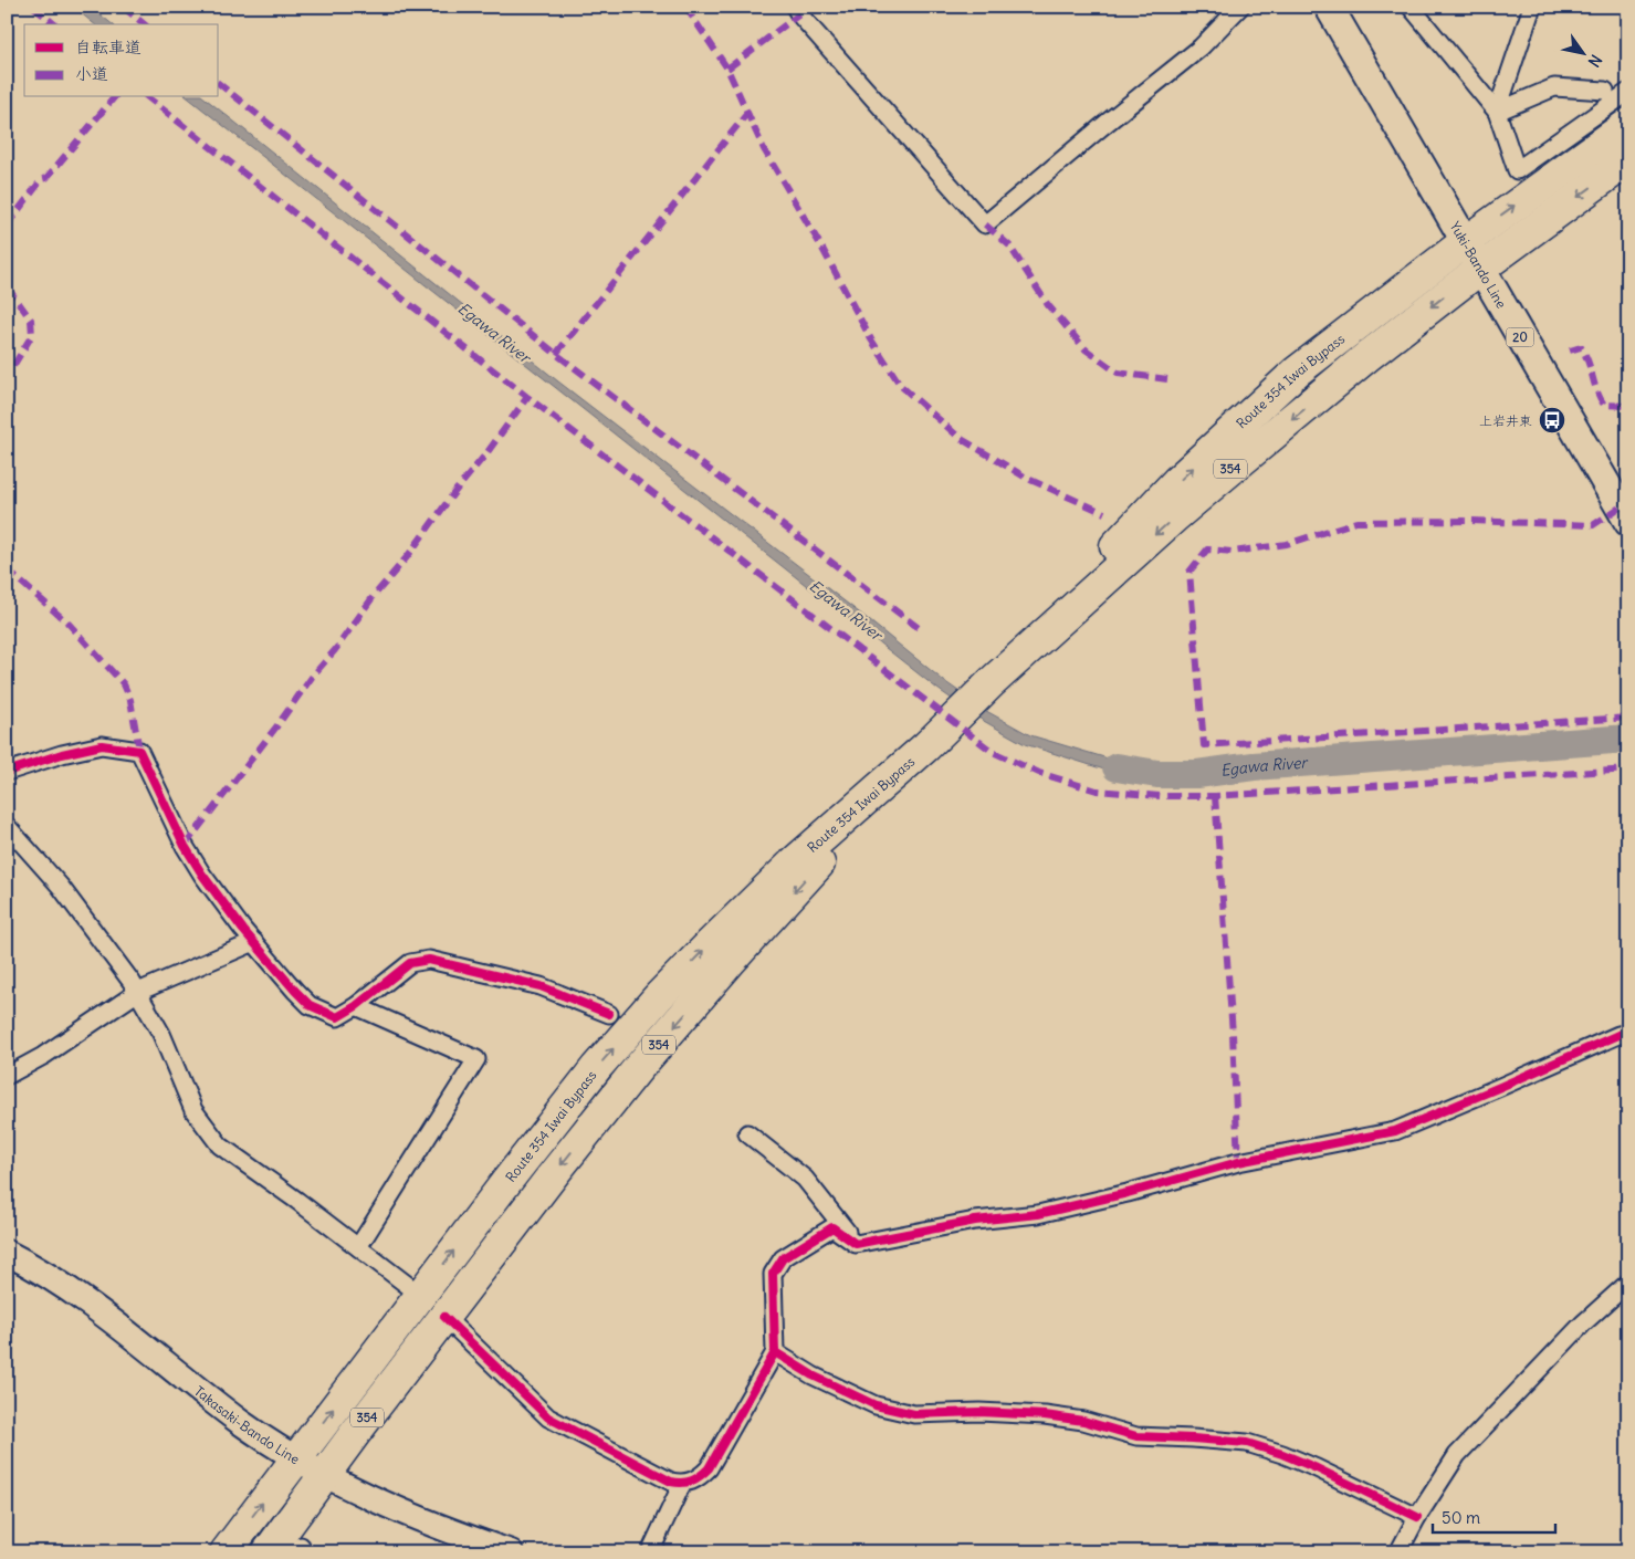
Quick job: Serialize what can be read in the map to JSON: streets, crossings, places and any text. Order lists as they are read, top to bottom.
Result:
{
  "streets": {
    "highway": ["Route 354 Iwai Bypass", "354"],
    "main road": ["Yuki-Bando Line", "20", "Takasaki-Bando Line"]
  },
  "crossings": [
    ["Yuki-Bando Line", "Route 354 Iwai Bypass"],
    ["Route 354 Iwai Bypass", "Takasaki-Bando Line"]
  ],
  "water": ["Egawa River"],
  "places": {
    "bus stop": ["上岩井東"]
  },
  "legend": ["自転車道", "小道"],
  "scale_bar": "50 m",
  "north": "bottom right"
}
